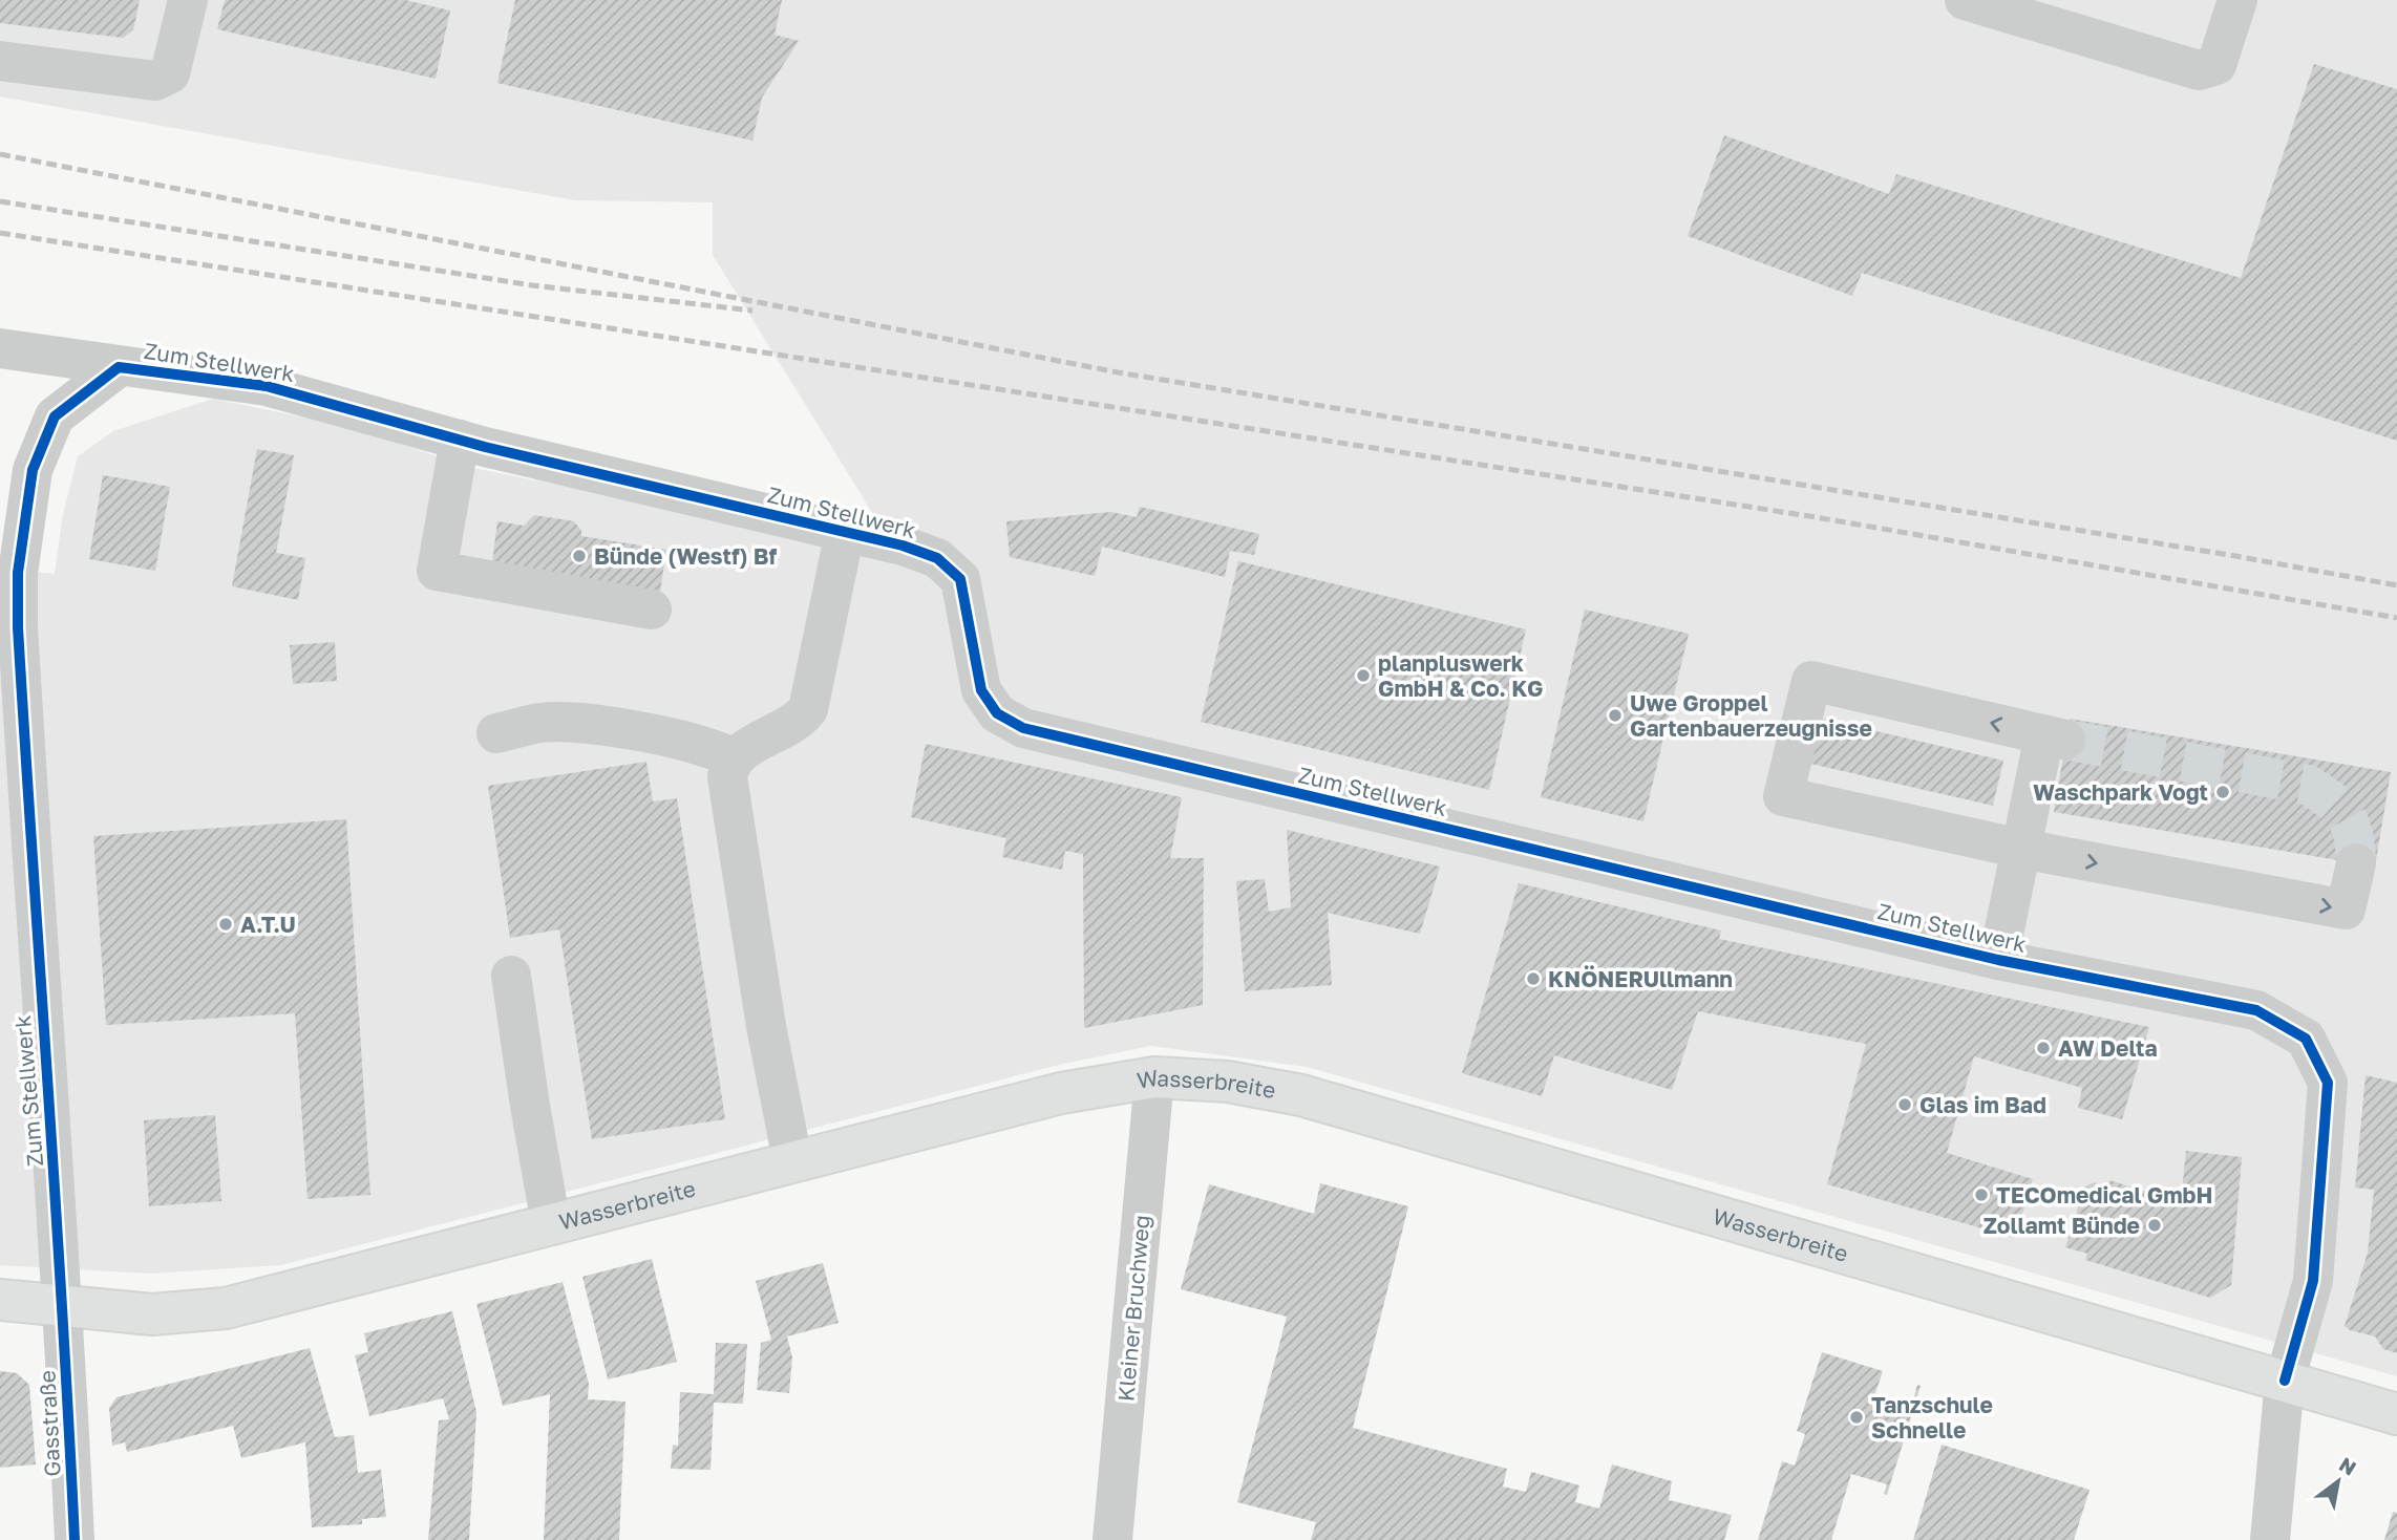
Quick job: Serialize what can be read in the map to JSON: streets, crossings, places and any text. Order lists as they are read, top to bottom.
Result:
{
  "streets": {
    "main road": ["Wasserbreite"],
    "street": ["Zum Stellwerk", "Kleiner Bruchweg", "Gasstraße"]
  },
  "crossings": [
    ["Zum Stellwerk", "Wasserbreite"],
    ["Zum Stellwerk", "Gasstraße"],
    ["Wasserbreite", "Kleiner Bruchweg"],
    ["Wasserbreite", "Gasstraße"]
  ],
  "places": [
    "Bünde (Westf) Bf",
    "planpluswerk GmbH & Co. KG",
    "Uwe Groppel Gartenbauerzeugnisse",
    "Waschpark Vogt",
    "A.T.U",
    "KNÖNERUllmann",
    "AW Delta",
    "Glas im Bad",
    "TECOmedical GmbH",
    "Zollamt Bünde",
    "Tanzschule Schnelle"
  ],
  "north": "top right"
}
